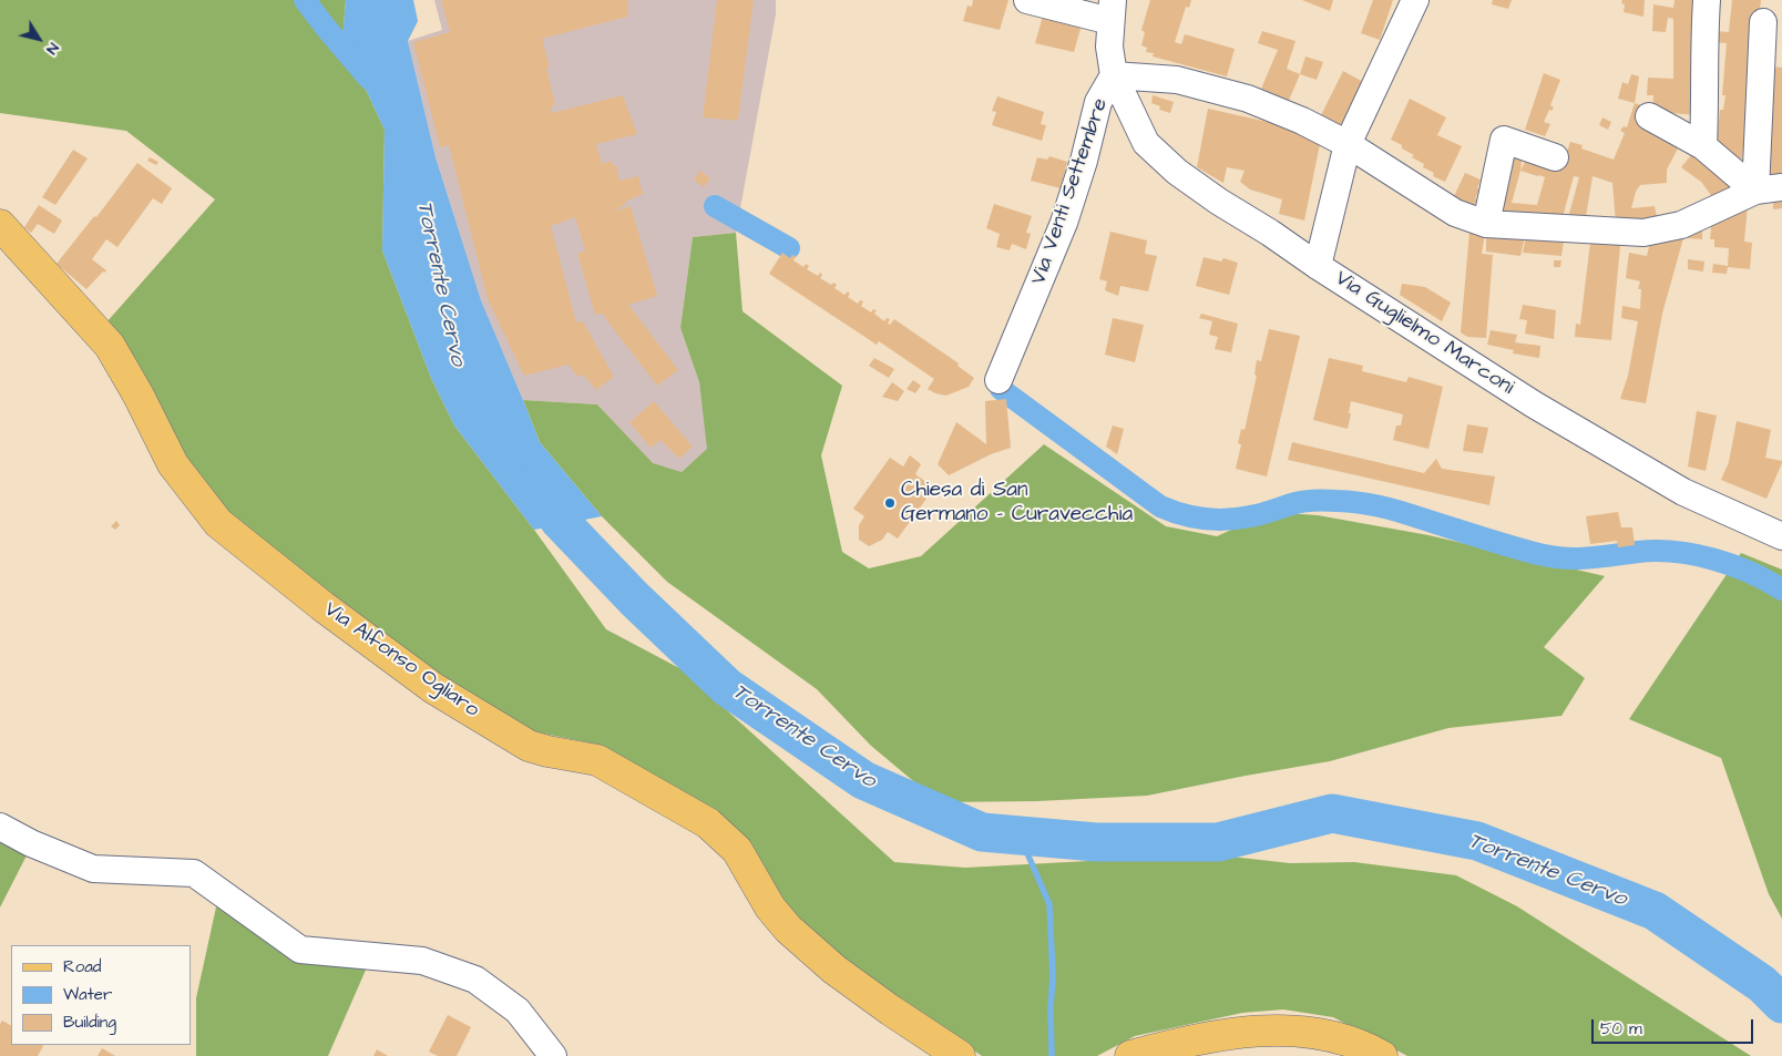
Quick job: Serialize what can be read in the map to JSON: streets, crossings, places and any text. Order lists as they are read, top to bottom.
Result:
{
  "streets": {
    "main road": ["Via Alfonso Ogliaro"],
    "street": ["Via Venti Settembre", "Via Guglielmo Marconi"]
  },
  "crossings": [
    ["Via Venti Settembre", "Via Guglielmo Marconi"]
  ],
  "water": ["Torrente Cervo"],
  "places": ["Chiesa di San Germano - Curavecchia"],
  "legend": ["Road", "Water", "Building"],
  "scale_bar": "50 m",
  "north": "bottom right"
}
